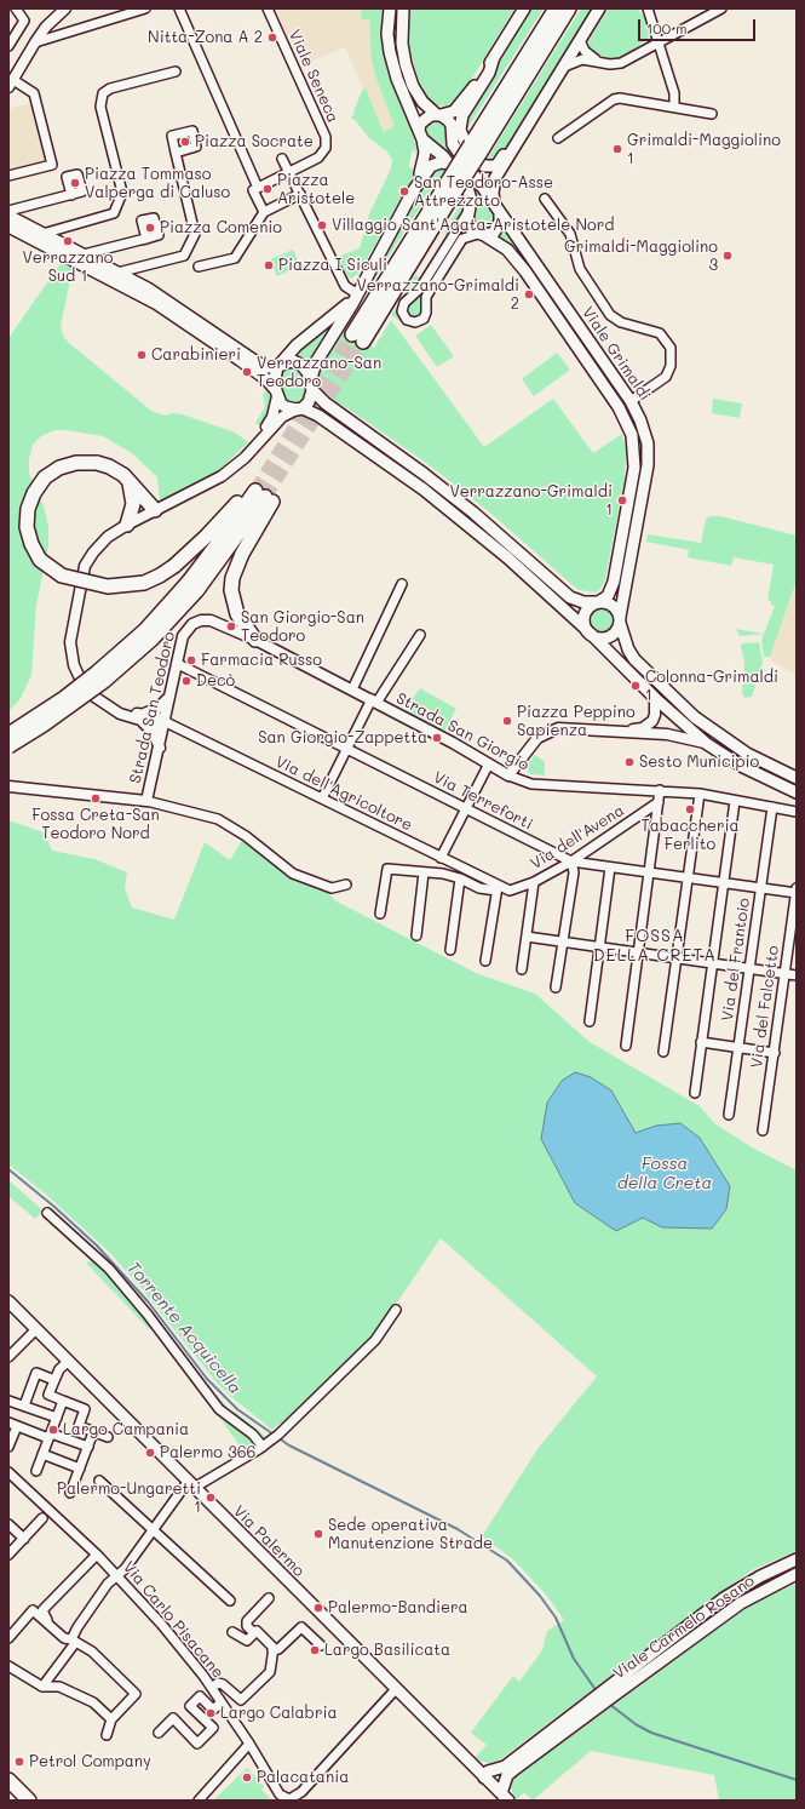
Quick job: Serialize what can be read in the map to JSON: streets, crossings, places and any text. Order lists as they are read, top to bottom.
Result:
{
  "streets": {
    "main road": ["Viale Grimaldi", "Via Palermo", "Viale Carmelo Rosano"],
    "street": [
      "Viale Seneca",
      "Strada San Teodoro",
      "Strada San Giorgio",
      "Via dell'Agricoltore",
      "Via Terreforti",
      "Via dell'Avena",
      "Via del Frantoio",
      "Via del Falcetto",
      "Via Carlo Pisacane"
    ]
  },
  "crossings": [
    ["Strada San Teodoro", "Strada San Giorgio"],
    ["Strada San Teodoro", "Via dell'Agricoltore"],
    ["Strada San Teodoro", "Via Terreforti"],
    ["Strada San Giorgio", "Via del Frantoio"],
    ["Via dell'Agricoltore", "Via dell'Avena"],
    ["Via Terreforti", "Via dell'Avena"],
    ["Via Terreforti", "Via del Frantoio"],
    ["Via Terreforti", "Via del Falcetto"],
    ["Via Palermo", "Via Carlo Pisacane"]
  ],
  "districts": ["FOSSA DELLA CRETA"],
  "water": ["Fossa della Creta", "Torrente Acquicella"],
  "places": [
    "Nitta-Zona A 2",
    "Piazza Socrate",
    "Grimaldi-Maggiolino 1",
    "Piazza Tommaso Valperga di Caluso",
    "Piazza Aristotele",
    "San Teodoro-Asse Attrezzato",
    "Villaggio Sant'Agata-Aristotele Nord",
    "Piazza Comenio",
    "Verrazzano Sud 1",
    "Grimaldi-Maggiolino 3",
    "Piazza I Siculi",
    "Verrazzano-Grimaldi 2",
    "Carabinieri",
    "Verrazzano-San Teodoro",
    "Verrazzano-Grimaldi 1",
    "San Giorgio-San Teodoro",
    "Farmacia Russo",
    "Decò",
    "Colonna-Grimaldi 1",
    "Piazza Peppino Sapienza",
    "San Giorgio-Zappetta",
    "Sesto Municipio",
    "Fossa Creta-San Teodoro Nord",
    "Tabaccheria Ferlito",
    "Largo Campania",
    "Palermo 366",
    "Palermo-Ungaretti 1",
    "Sede operativa Manutenzione Strade",
    "Palermo-Bandiera",
    "Largo Basilicata",
    "Largo Calabria",
    "Petrol Company",
    "Palacatania"
  ],
  "scale_bar": "100 m"
}
